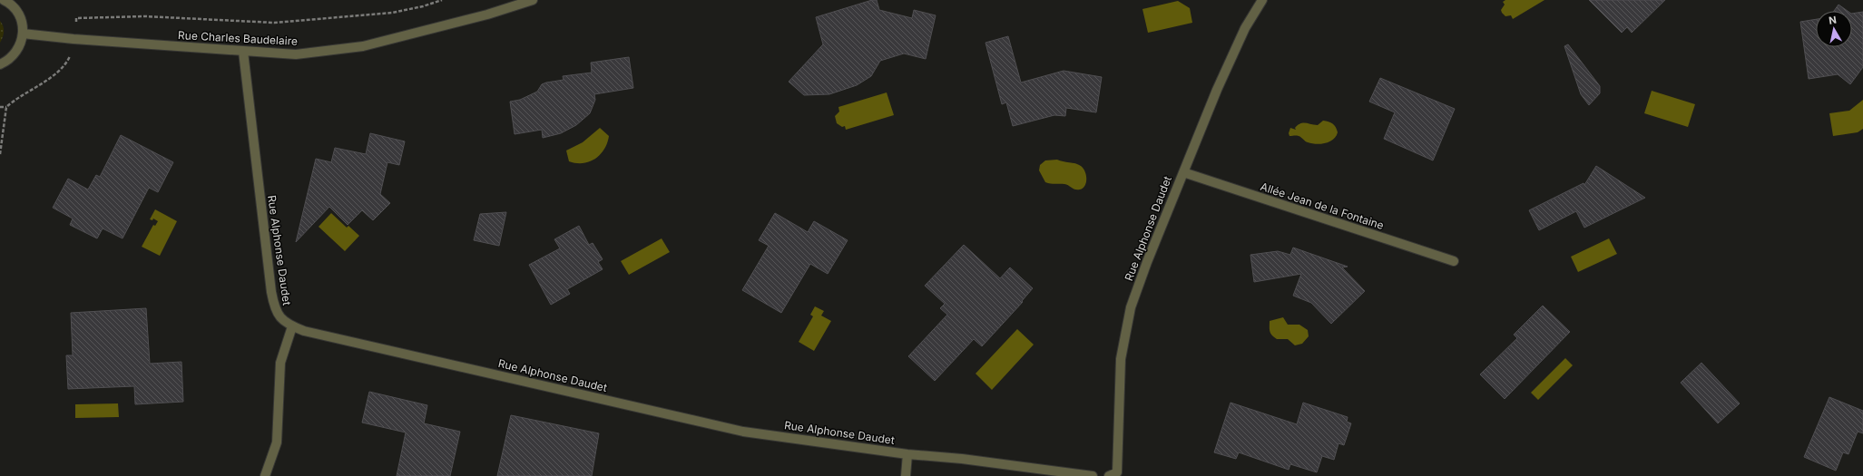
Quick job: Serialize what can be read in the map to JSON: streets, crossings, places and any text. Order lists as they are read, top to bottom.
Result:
{
  "streets": {
    "street": ["Rue Charles Baudelaire", "Allée Jean de la Fontaine", "Rue Alphonse Daudet"]
  },
  "crossings": [
    ["Rue Charles Baudelaire", "Rue Alphonse Daudet"],
    ["Allée Jean de la Fontaine", "Rue Alphonse Daudet"]
  ],
  "north": "top"
}
